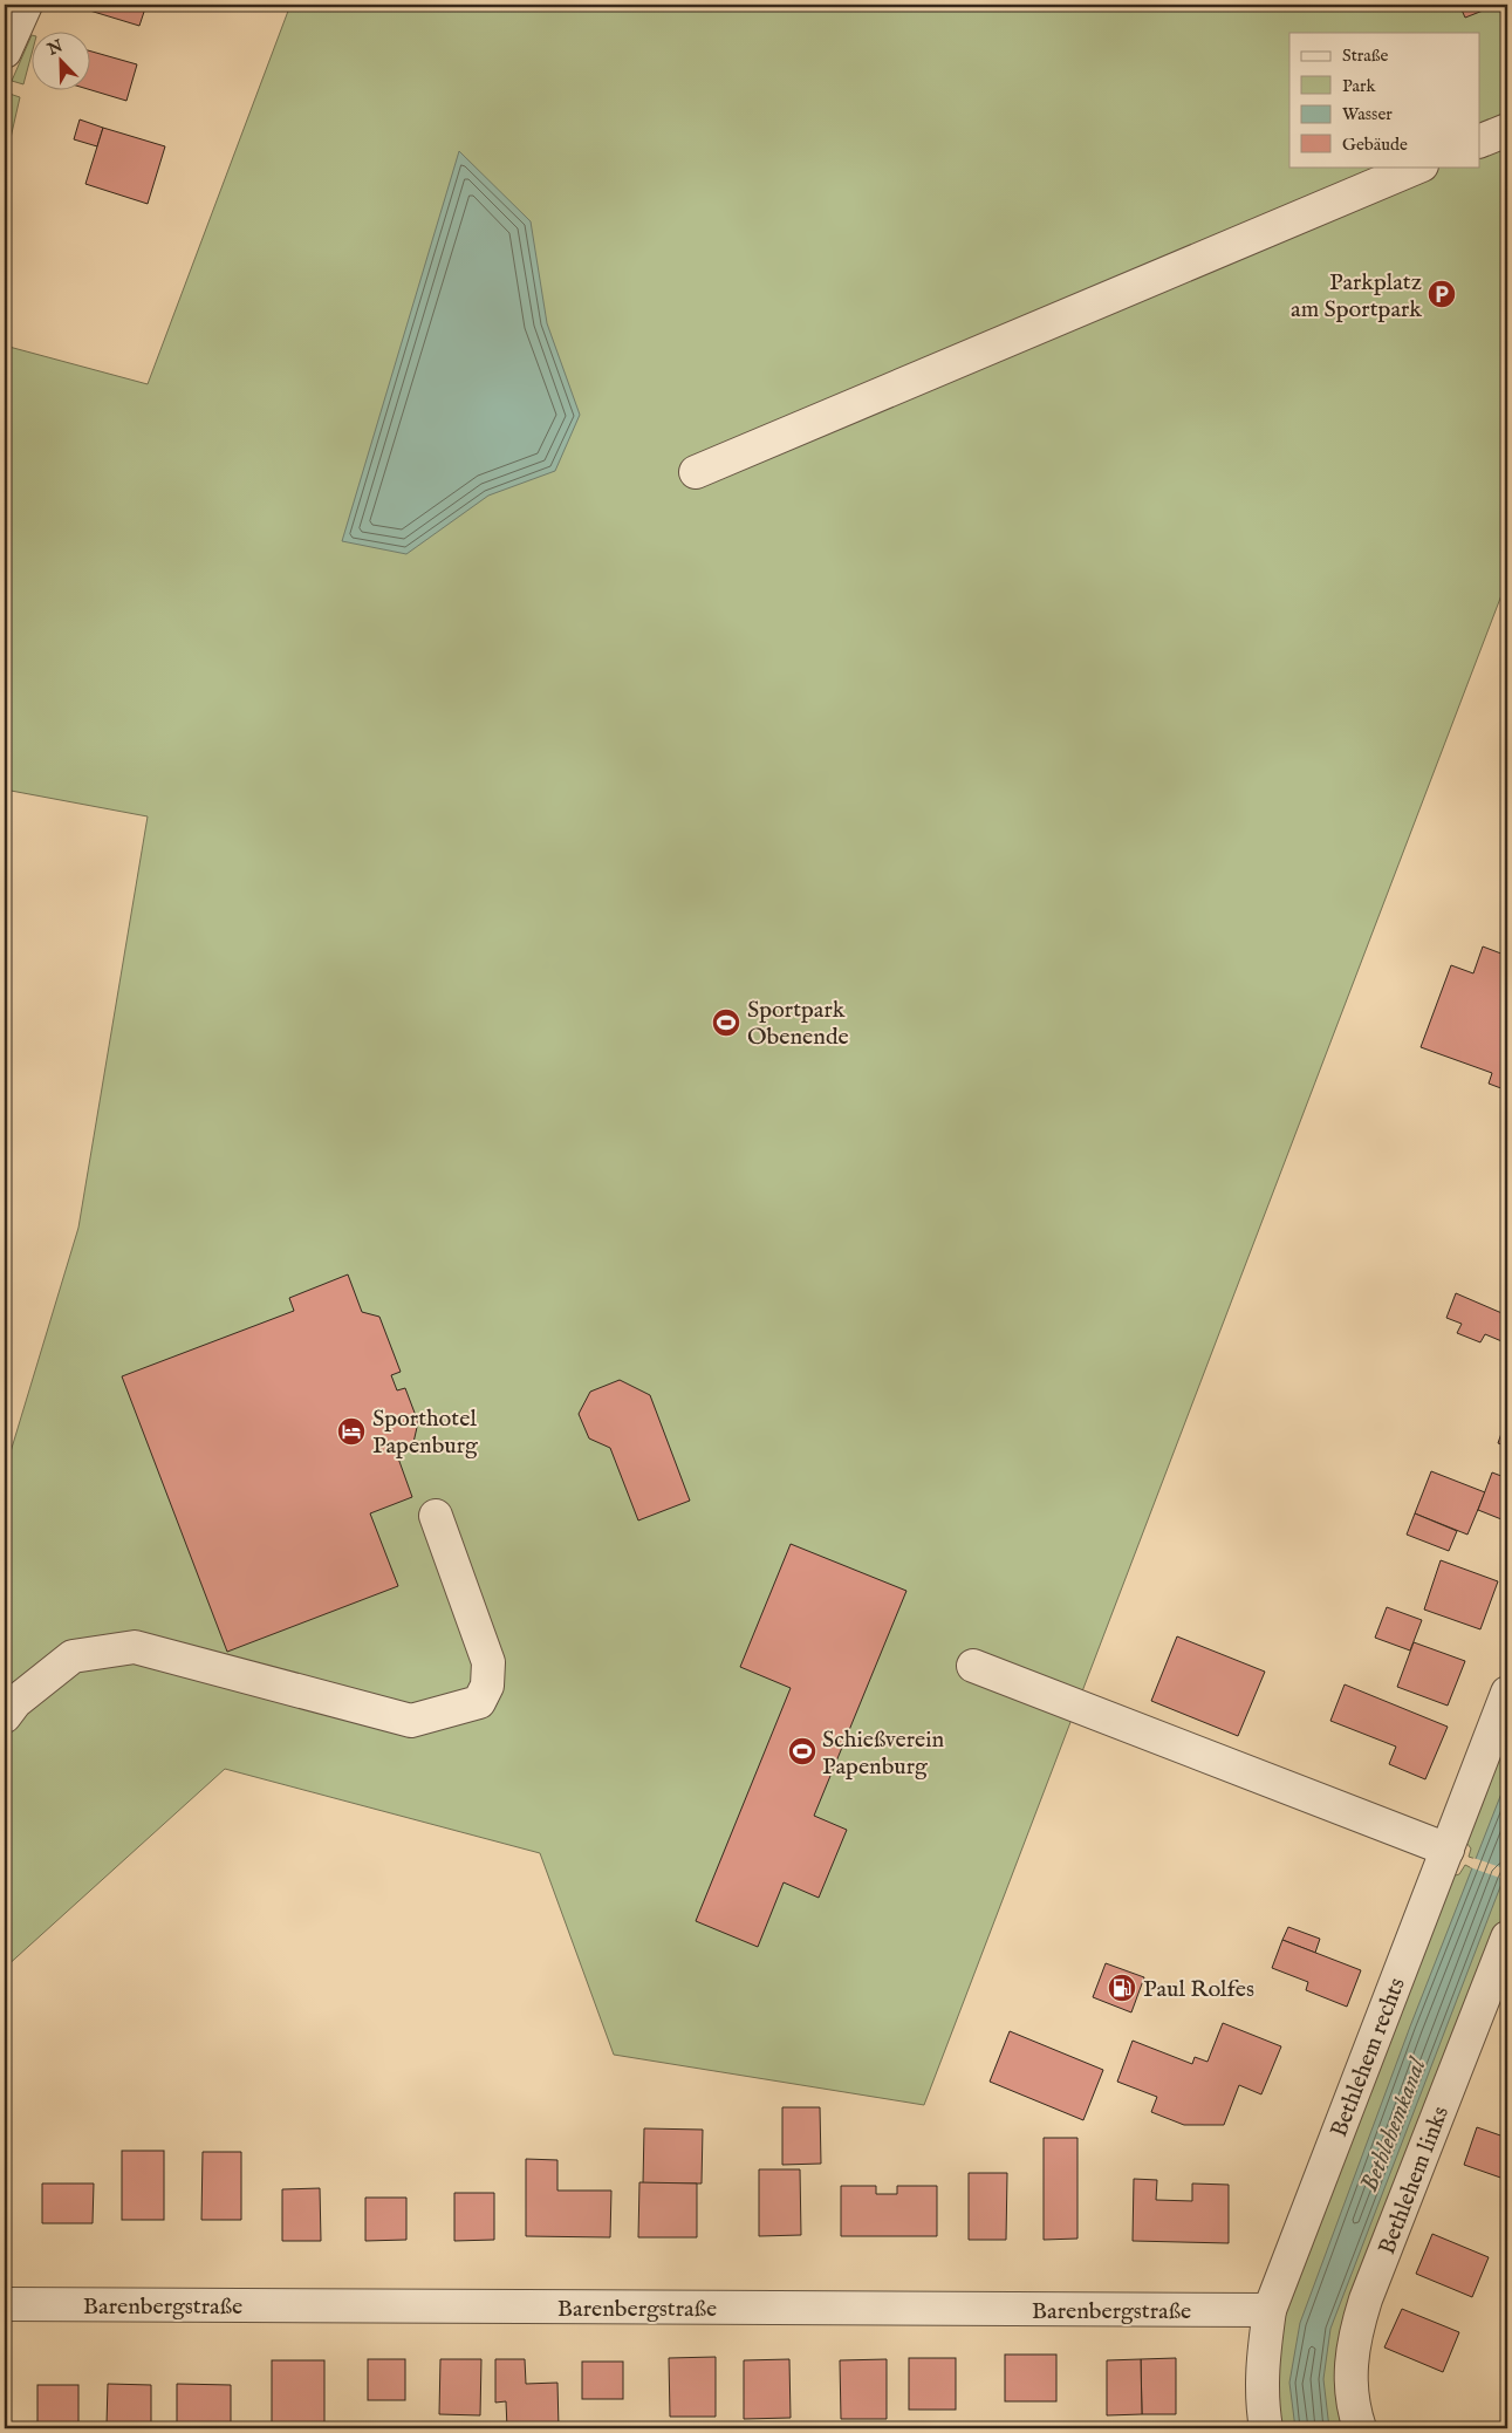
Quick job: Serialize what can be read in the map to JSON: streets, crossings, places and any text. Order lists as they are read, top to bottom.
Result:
{
  "streets": {
    "street": ["Bethlehem rechts", "Bethlehem links", "Barenbergstraße"]
  },
  "crossings": [
    ["Bethlehem rechts", "Barenbergstraße"]
  ],
  "water": ["Bethlehemkanal"],
  "places": {
    "parking": ["Parkplatz am Sportpark"],
    "sports": ["Sportpark Obenende", "Schießverein Papenburg"],
    "hotel": ["Sporthotel Papenburg"],
    "fuel station": ["Paul Rolfes"]
  },
  "legend": [
    "Straße",
    "Park",
    "Wasser",
    "Gebäude"
  ],
  "north": "top left"
}
